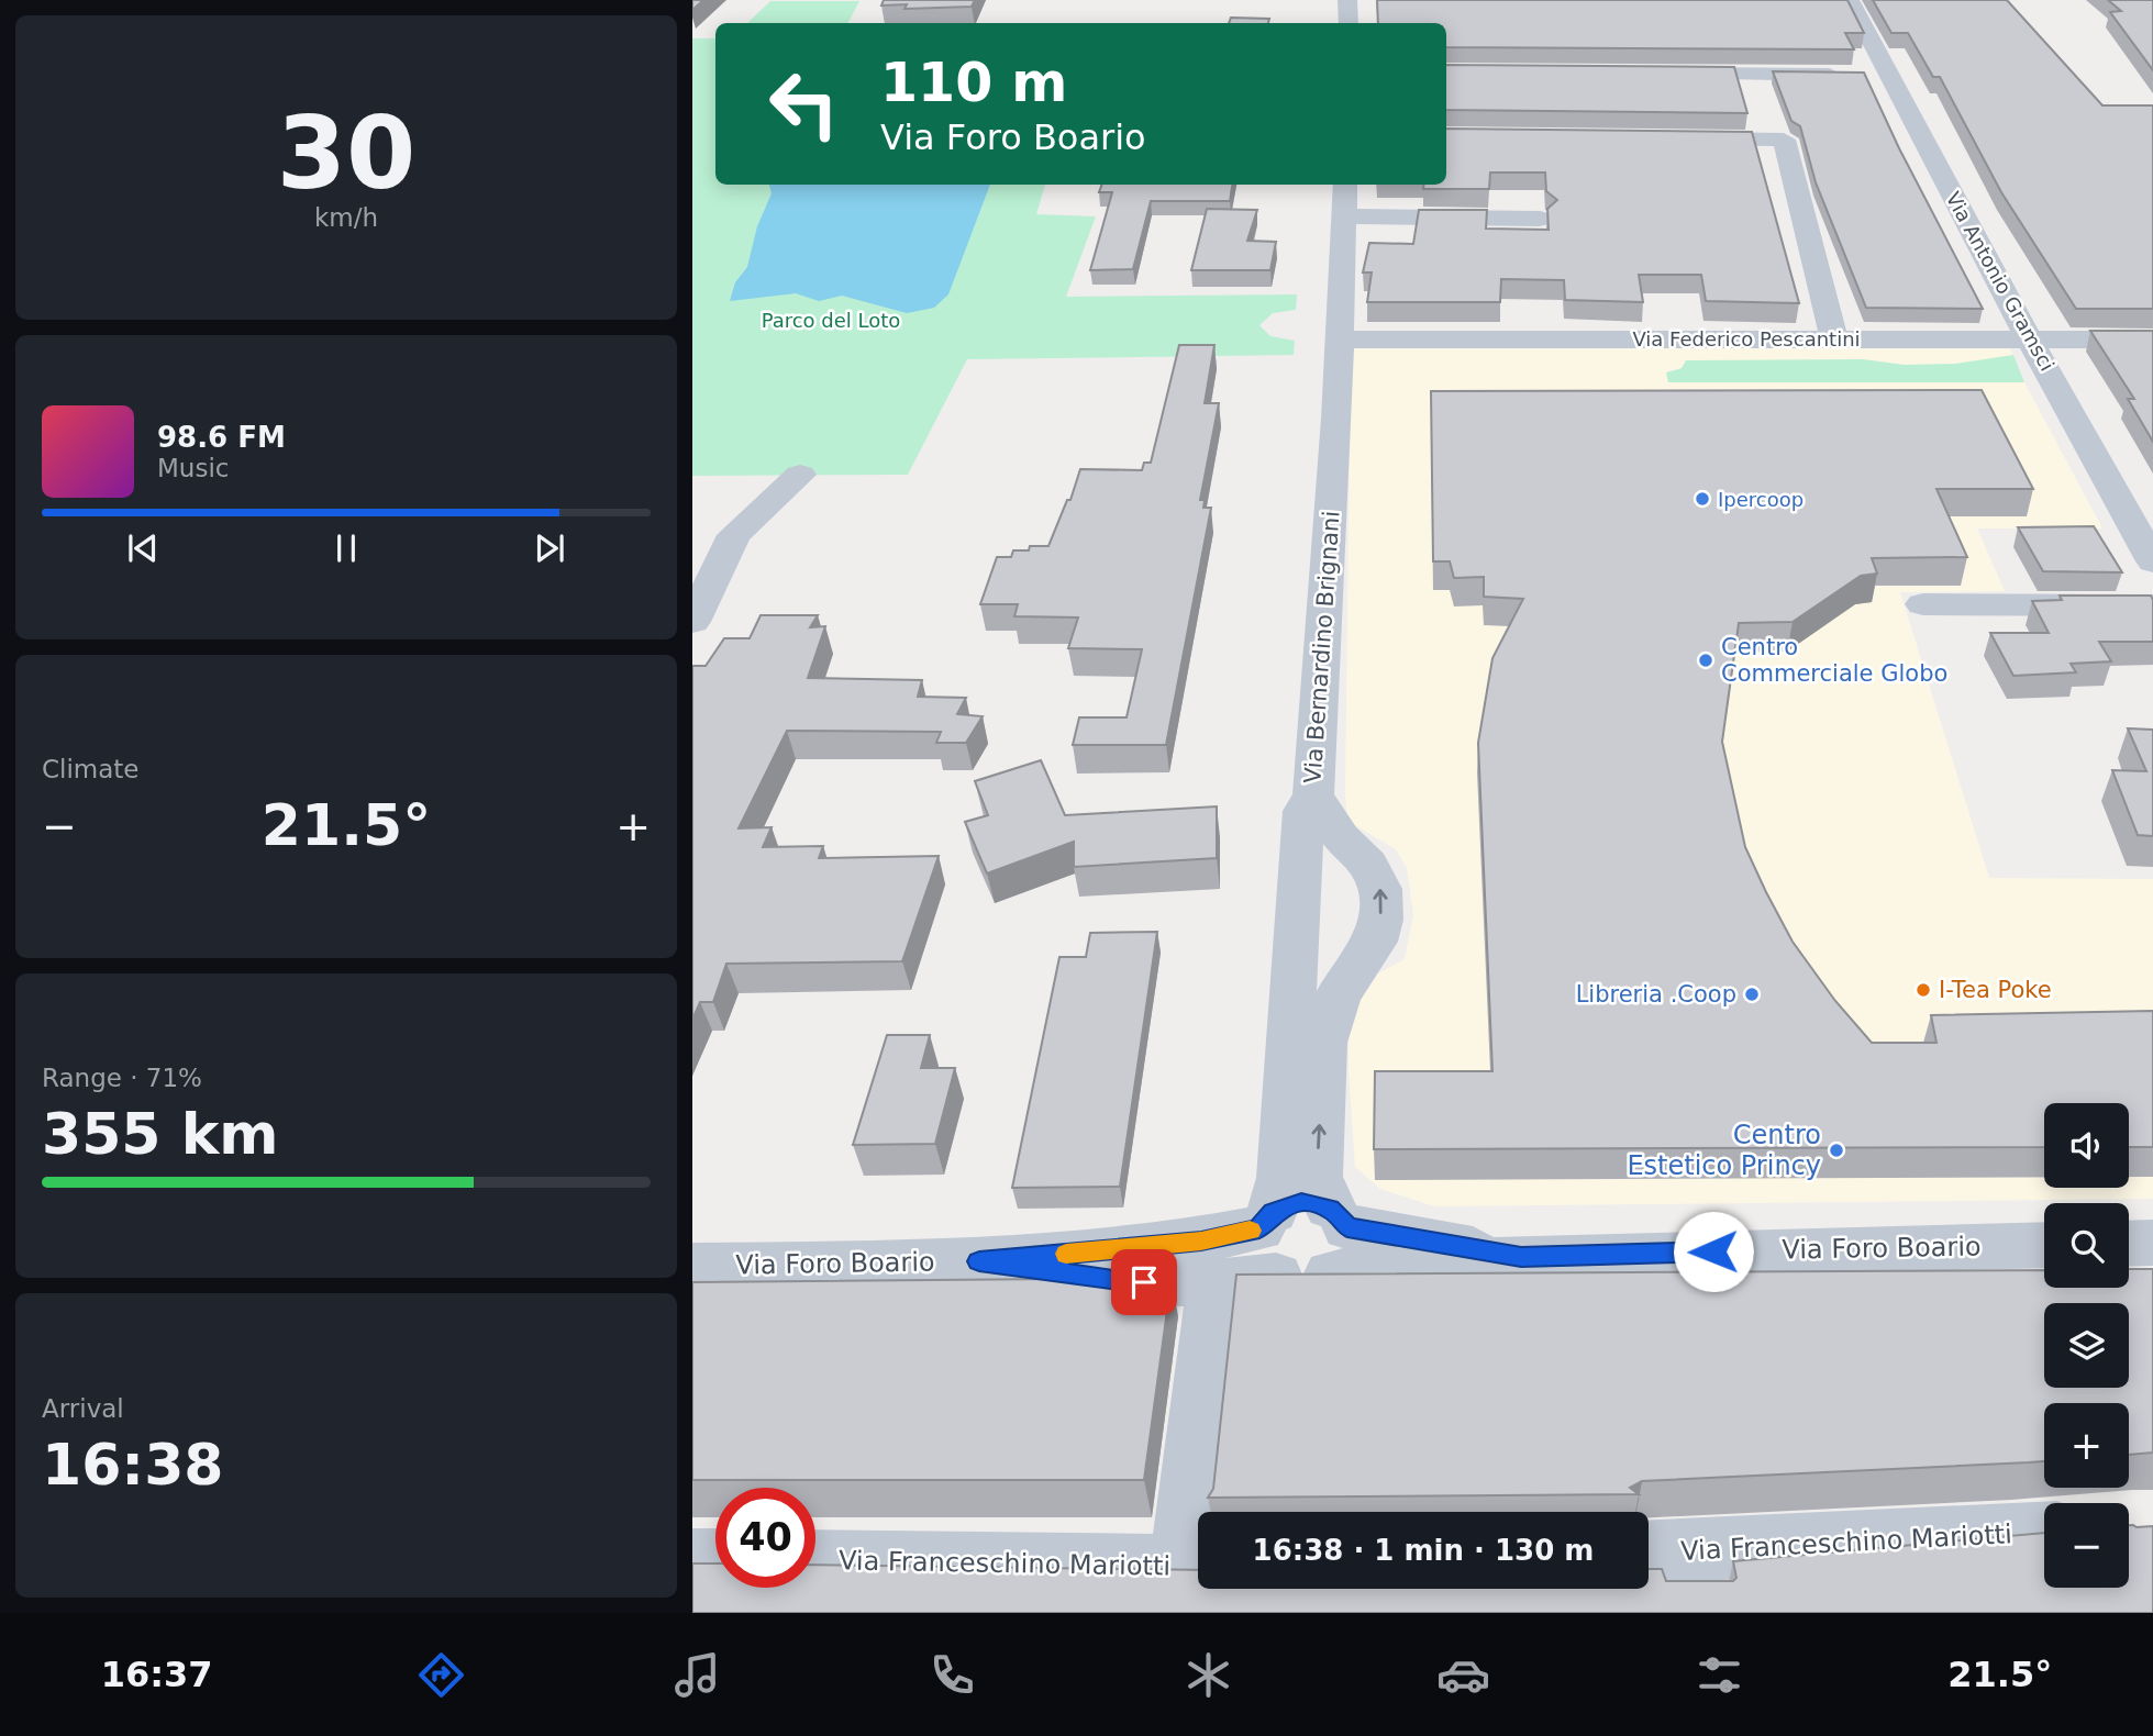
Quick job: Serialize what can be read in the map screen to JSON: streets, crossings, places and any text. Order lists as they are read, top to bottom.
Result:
{
  "streets": {
    "street": [
      "Via Antonio Gramsci",
      "Via Federico Pescantini",
      "Via Bernardino Brignani",
      "Via Foro Boario",
      "Via Franceschino Mariotti"
    ]
  },
  "crossings": [
    ["Via Antonio Gramsci", "Via Federico Pescantini"],
    ["Via Federico Pescantini", "Via Bernardino Brignani"],
    ["Via Bernardino Brignani", "Via Foro Boario"]
  ],
  "parks": ["Parco del Loto"],
  "places": [
    "Ipercoop",
    "Centro Commerciale Globo",
    "I-Tea Poke",
    "Libreria .Coop",
    "Centro Estetico Princy"
  ],
  "page": {
    "tile": [
      ["30", "km/h"],
      "Climate",
      ["Range · 71%", "355 km"],
      ["Arrival", "16:38"]
    ],
    "turn": ["110 m", "Via Foro Boario"],
    "song": ["98.6 FM", "Music"],
    "heat": ["−", "21.5°", "+"],
    "map_buttons": ["+", "−"],
    "limit": "40",
    "trip": "16:38 · 1 min · 130 m",
    "tabs": ["16:37", "21.5°"]
  }
}
